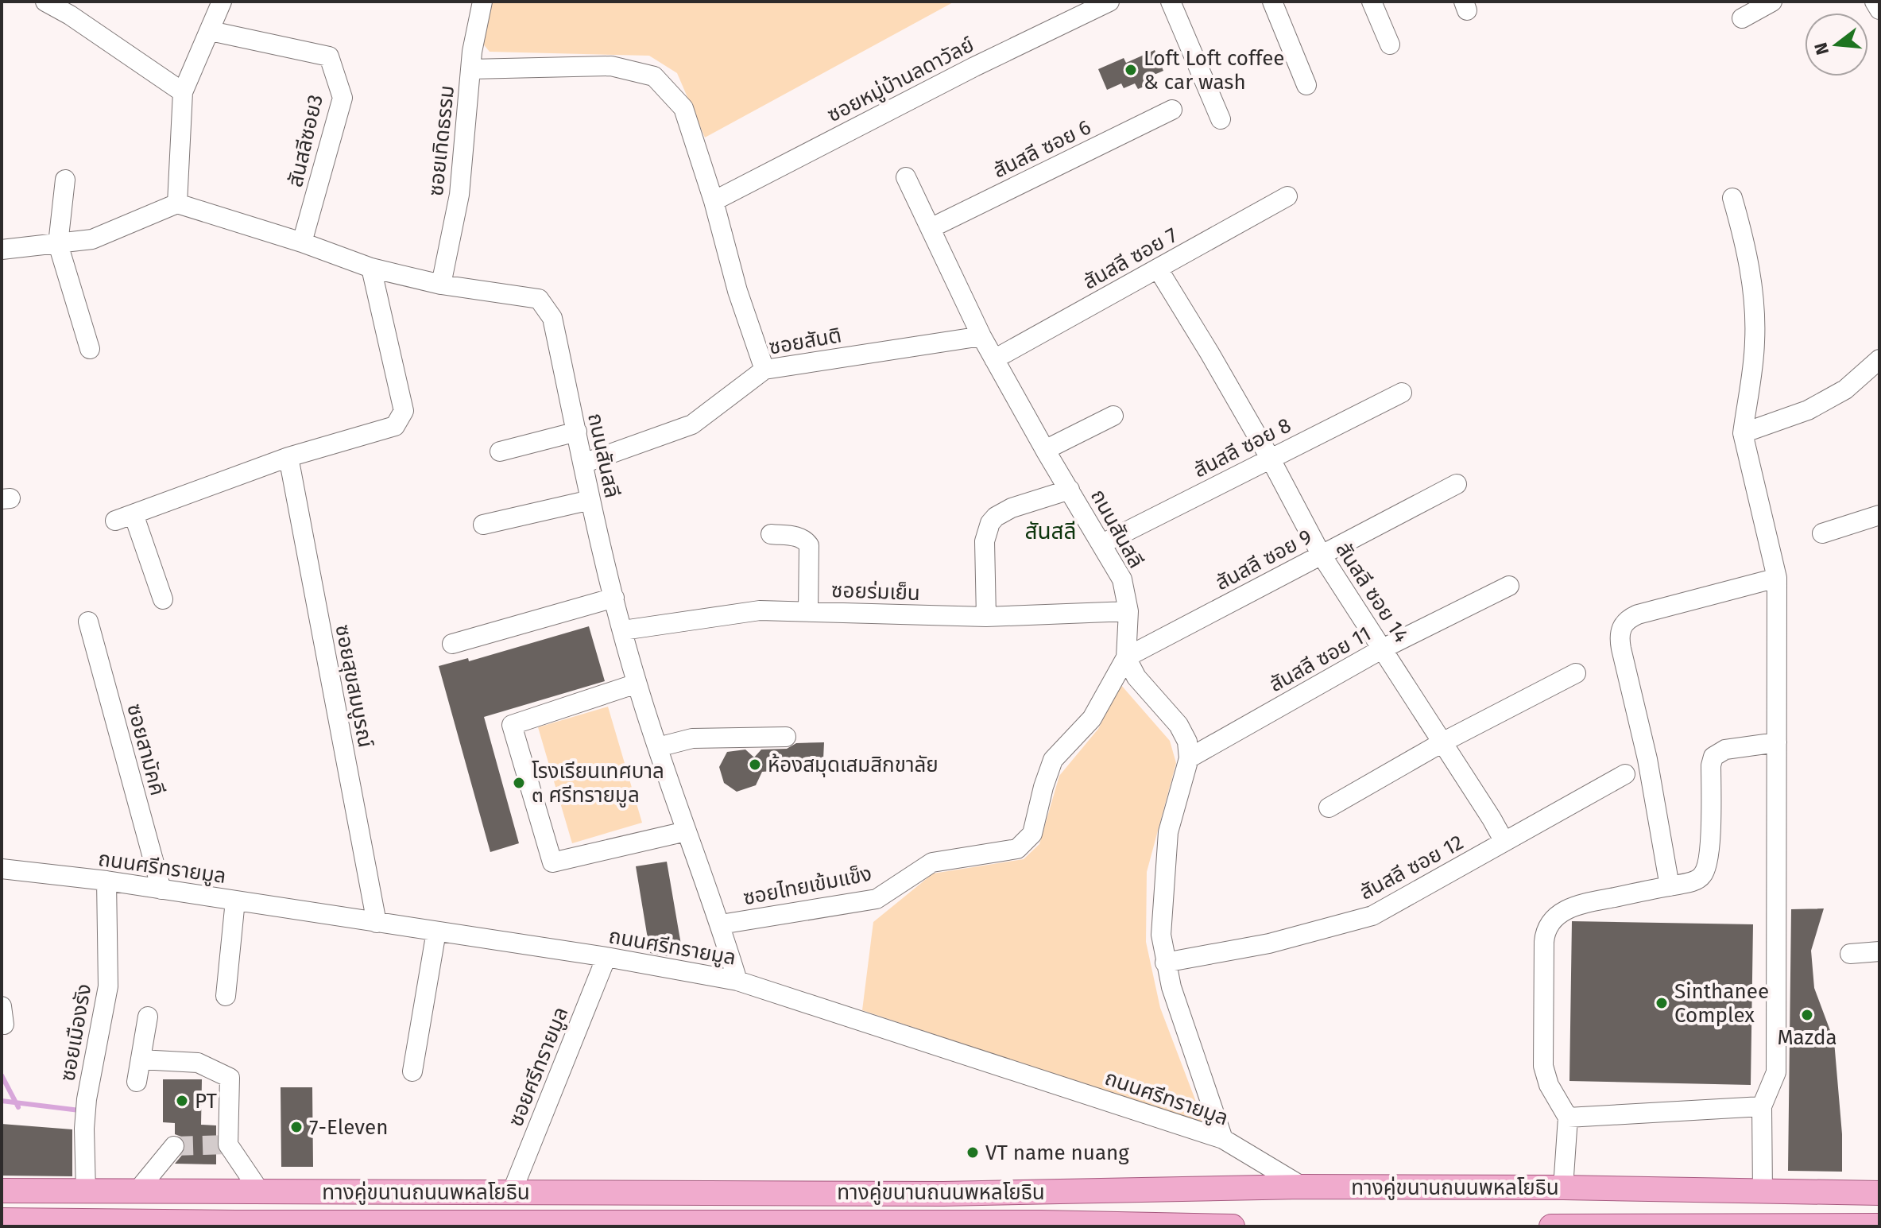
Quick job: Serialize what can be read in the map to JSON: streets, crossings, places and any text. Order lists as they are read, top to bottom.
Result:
{
  "streets": {
    "main road": ["ทางคู่ขนานถนนพหลโยธิน"],
    "street": [
      "ซอยหมู่บ้านลดาวัลย์",
      "สันสลีซอย3",
      "ซอยเทิดธรรม",
      "สันสลี ซอย 6",
      "สันสลี ซอย 7",
      "ซอยสันติ",
      "สันสลี ซอย 8",
      "ถนนสันสลี",
      "สันสลี ซอย 9",
      "ซอยร่มเย็น",
      "สันสลี ซอย 14",
      "สันสลี ซอย 11",
      "ซอยสุขสมบูรณ์",
      "ซอยสามัคคี",
      "ถนนศรีทรายมูล",
      "สันสลี ซอย 12",
      "ซอยไทยเข้มแข็ง",
      "ซอยเมืองรัง",
      "ซอยศรีทรายมูล"
    ]
  },
  "crossings": [
    ["สันสลีซอย3", "ถนนสันสลี"],
    ["ซอยเทิดธรรม", "ถนนสันสลี"],
    ["สันสลี ซอย 6", "ถนนสันสลี"],
    ["สันสลี ซอย 7", "ถนนสันสลี"],
    ["สันสลี ซอย 7", "สันสลี ซอย 14"],
    ["ซอยสันติ", "ถนนสันสลี"],
    ["สันสลี ซอย 8", "ถนนสันสลี"],
    ["สันสลี ซอย 8", "สันสลี ซอย 14"],
    ["ถนนสันสลี", "สันสลี ซอย 9"],
    ["ถนนสันสลี", "ซอยร่มเย็น"],
    ["ถนนสันสลี", "ถนนศรีทรายมูล"],
    ["ถนนสันสลี", "ซอยไทยเข้มแข็ง"],
    ["สันสลี ซอย 9", "สันสลี ซอย 14"],
    ["สันสลี ซอย 9", "ซอยไทยเข้มแข็ง"],
    ["สันสลี ซอย 14", "สันสลี ซอย 11"],
    ["สันสลี ซอย 14", "สันสลี ซอย 12"],
    ["ซอยสุขสมบูรณ์", "ถนนศรีทรายมูล"],
    ["ซอยสามัคคี", "ถนนศรีทรายมูล"],
    ["ถนนศรีทรายมูล", "ซอยเมืองรัง"],
    ["ถนนศรีทรายมูล", "ซอยศรีทรายมูล"],
    ["ถนนศรีทรายมูล", "ทางคู่ขนานถนนพหลโยธิน"],
    ["ซอยเมืองรัง", "ทางคู่ขนานถนนพหลโยธิน"],
    ["ซอยศรีทรายมูล", "ทางคู่ขนานถนนพหลโยธิน"]
  ],
  "districts": ["สันสลี"],
  "places": [
    "Loft Loft coffee & car wash",
    "ห้องสมุดเสมสิกขาลัย",
    "โรงเรียนเทศบาล ๓ ศรีทรายมูล",
    "Sinthanee Complex",
    "Mazda",
    "PT",
    "7-Eleven",
    "VT name nuang"
  ],
  "north": "left"
}
